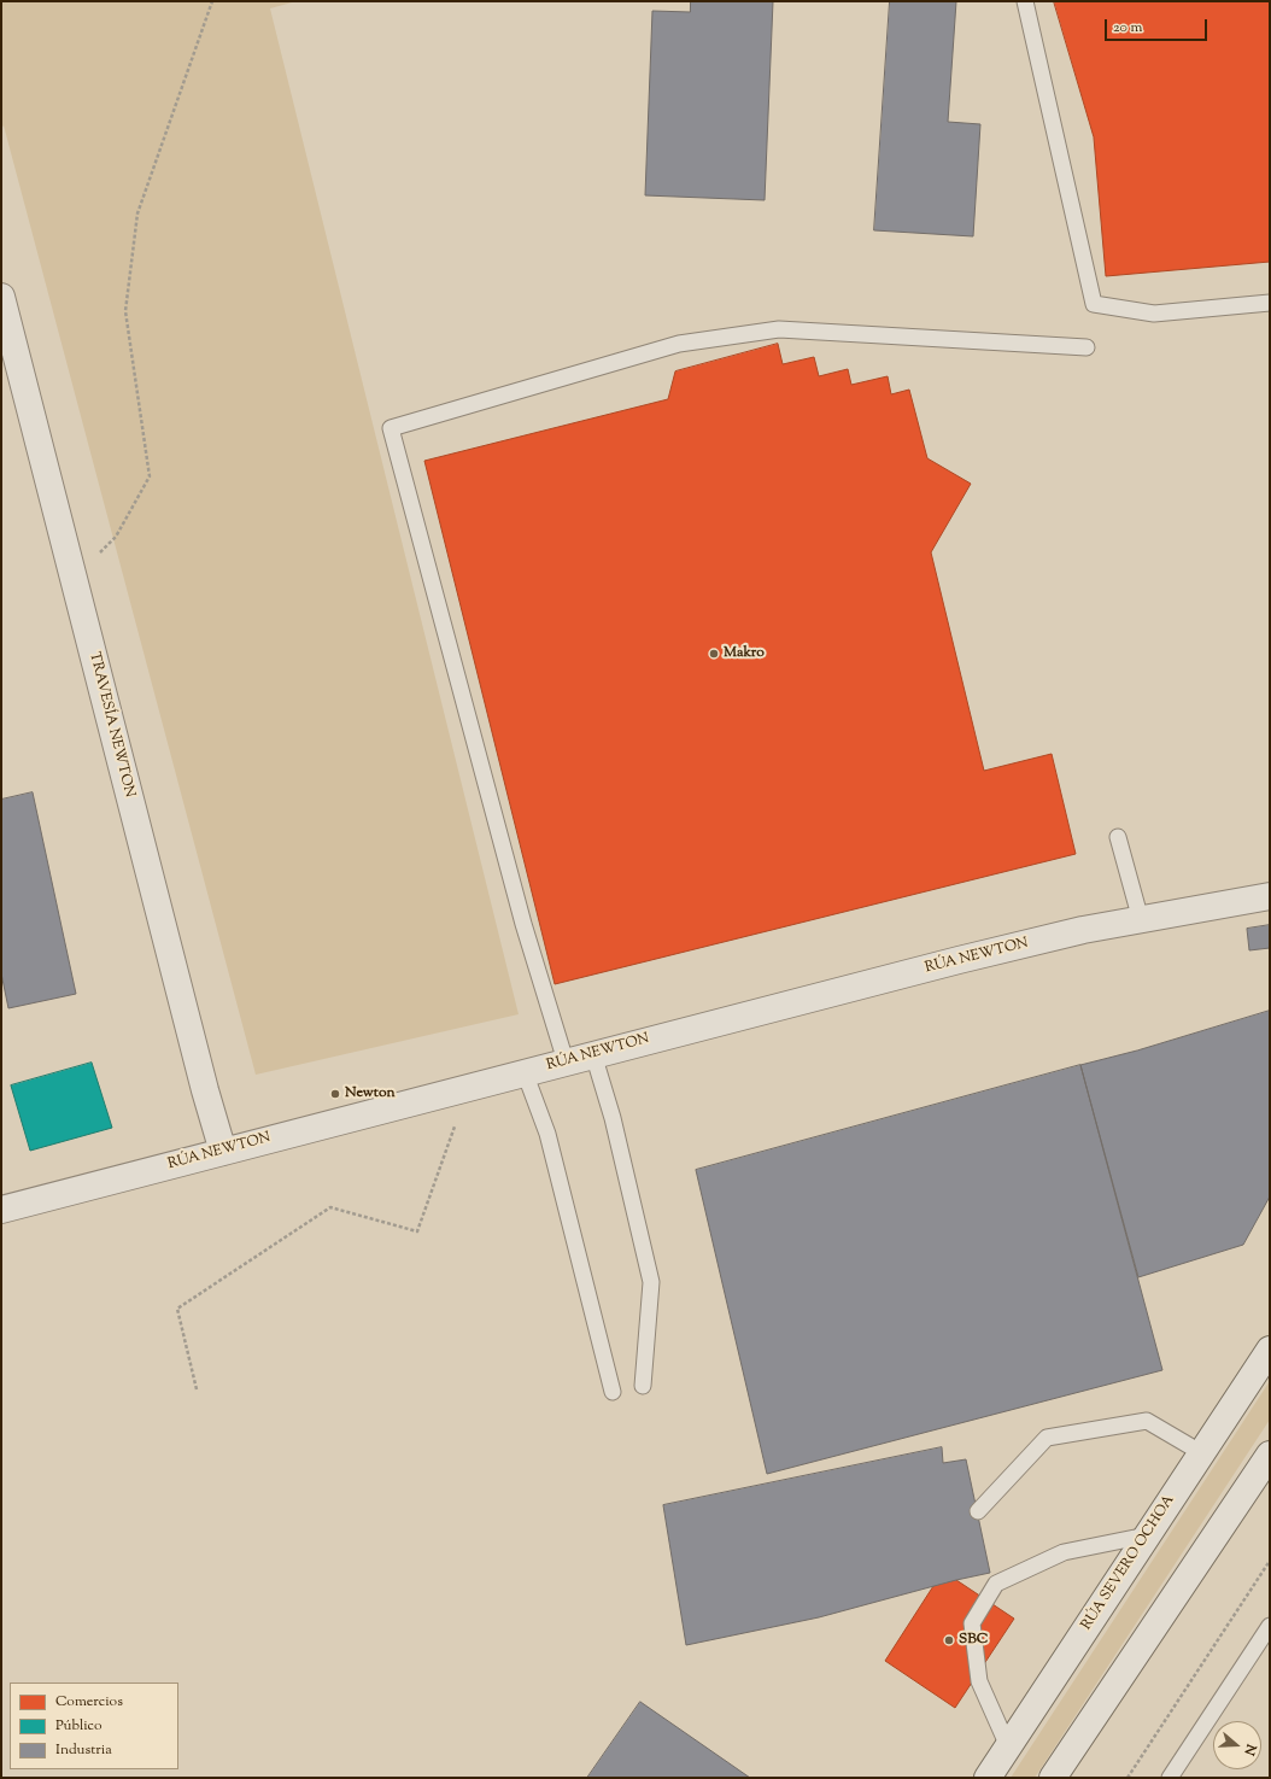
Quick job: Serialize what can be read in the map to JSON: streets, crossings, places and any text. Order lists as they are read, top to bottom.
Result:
{
  "streets": {
    "street": ["TRAVESÍA NEWTON", "RÚA NEWTON", "RÚA SEVERO OCHOA"]
  },
  "crossings": [
    ["TRAVESÍA NEWTON", "RÚA NEWTON"]
  ],
  "places": ["Makro", "Newton", "SBC"],
  "legend": ["Comercios", "Público", "Industria"],
  "scale_bar": "20 m",
  "north": "right"
}
